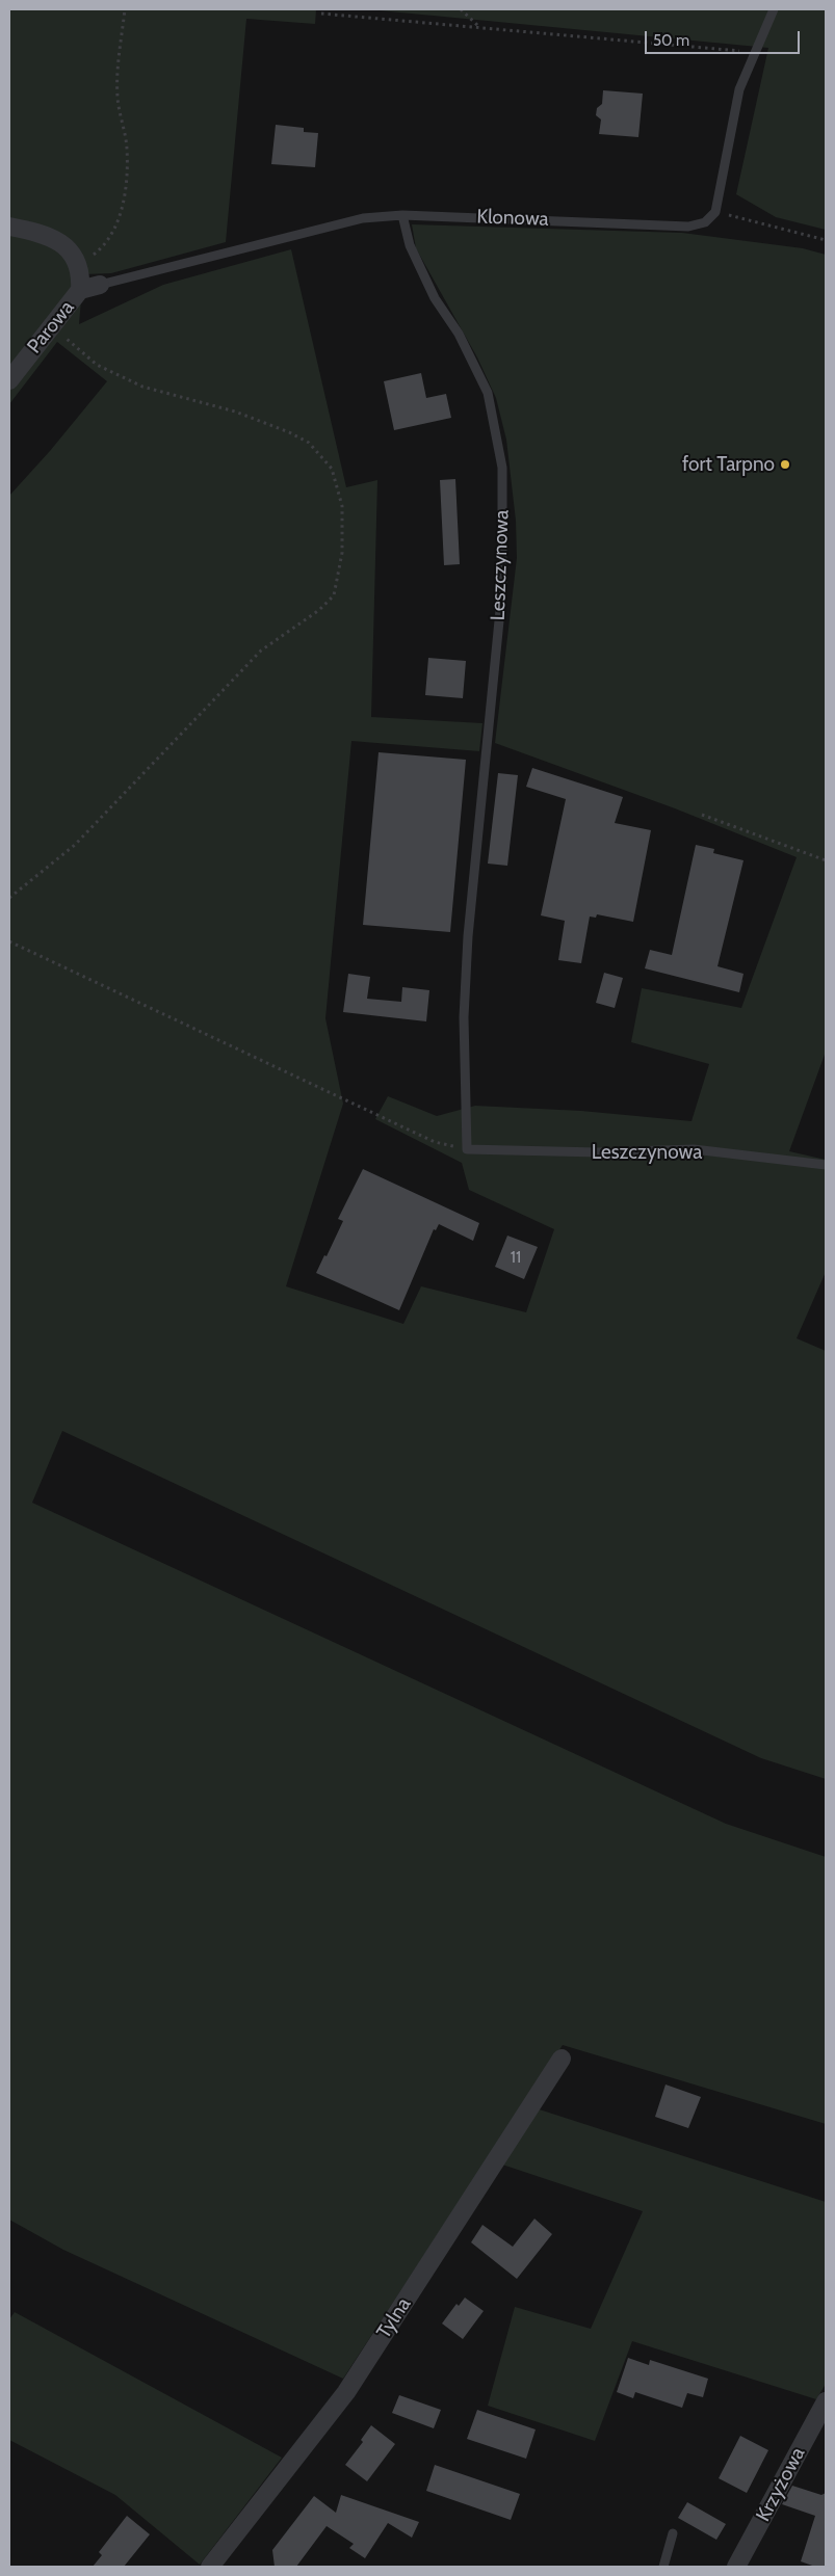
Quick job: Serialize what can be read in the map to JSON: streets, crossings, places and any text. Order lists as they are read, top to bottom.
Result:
{
  "streets": {
    "street": ["Parowa", "Tylna", "Krzyżowa"],
    "lane": ["Klonowa", "Leszczynowa"]
  },
  "crossings": [
    ["Klonowa", "Parowa"],
    ["Klonowa", "Leszczynowa"]
  ],
  "places": ["fort Tarpno"],
  "house_numbers": ["11"],
  "scale_bar": "50 m"
}
